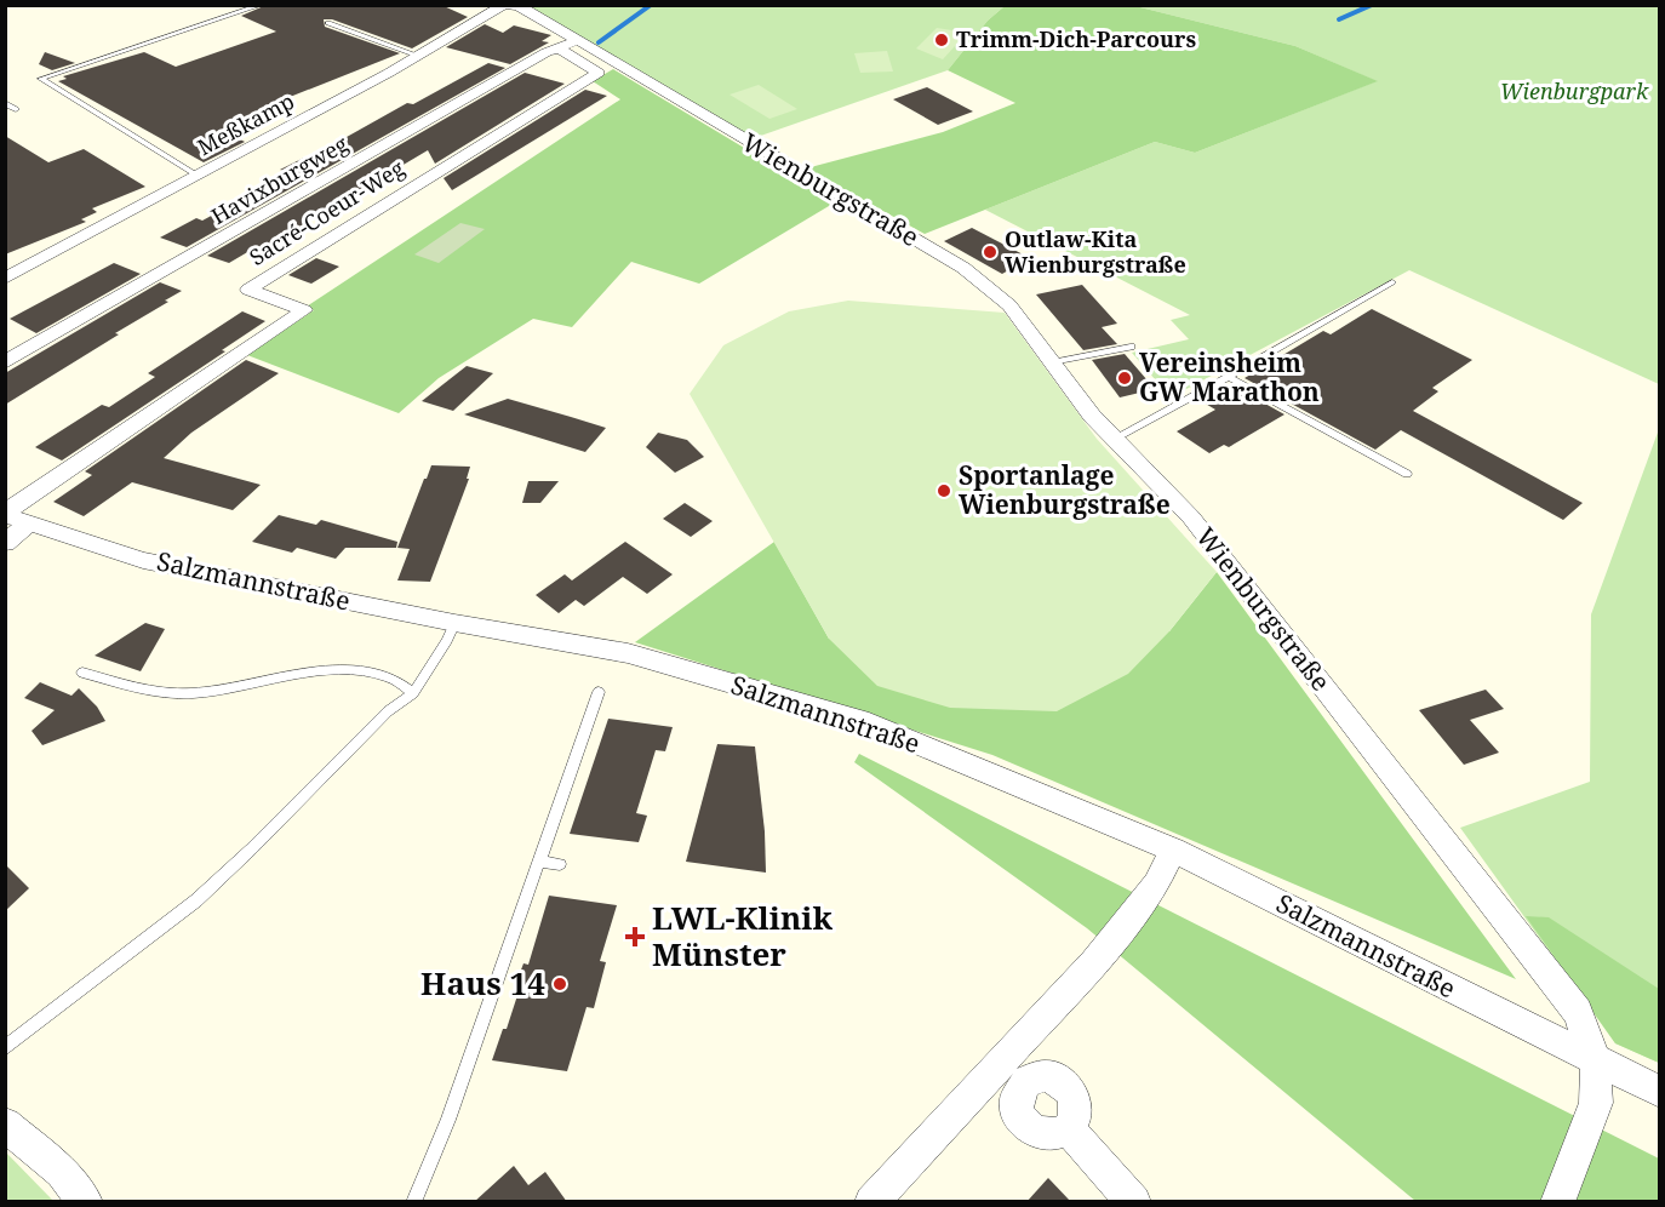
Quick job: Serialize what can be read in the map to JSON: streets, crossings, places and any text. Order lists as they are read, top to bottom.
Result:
{
  "streets": {
    "street": [
      "Meßkamp",
      "Havixburgweg",
      "Wienburgstraße",
      "Sacré-Coeur-Weg",
      "Salzmannstraße"
    ]
  },
  "crossings": [
    ["Meßkamp", "Wienburgstraße"],
    ["Havixburgweg", "Wienburgstraße"],
    ["Havixburgweg", "Sacré-Coeur-Weg"],
    ["Wienburgstraße", "Salzmannstraße"],
    ["Sacré-Coeur-Weg", "Salzmannstraße"]
  ],
  "parks": ["Wienburgpark"],
  "places": {
    "other": [
      "Trimm-Dich-Parcours",
      "Outlaw-Kita Wienburgstraße",
      "Vereinsheim GW Marathon",
      "Sportanlage Wienburgstraße",
      "Haus 14"
    ],
    "health": ["LWL-Klinik Münster"]
  }
}
